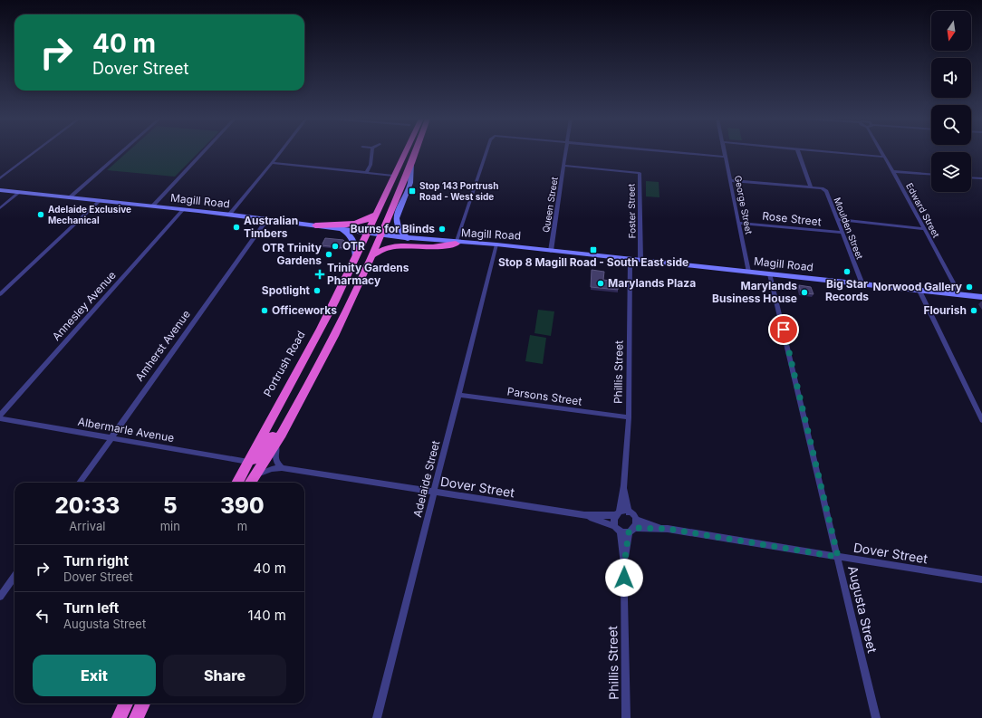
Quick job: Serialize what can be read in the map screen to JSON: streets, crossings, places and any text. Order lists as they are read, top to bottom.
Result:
{
  "streets": {
    "highway": ["Portrush Road"],
    "main road": ["Magill Road"],
    "street": [
      "Queen Street",
      "George Street",
      "Edward Street",
      "Foster Street",
      "Rose Street",
      "Moulden Street",
      "Annesley Avenue",
      "Amherst Avenue",
      "Phillis Street",
      "Parsons Street",
      "Albermarle Avenue",
      "Adelaide Street",
      "Dover Street",
      "Augusta Street"
    ]
  },
  "crossings": [
    ["Magill Road", "Queen Street"],
    ["Magill Road", "George Street"],
    ["Magill Road", "Edward Street"],
    ["Magill Road", "Foster Street"],
    ["Magill Road", "Moulden Street"],
    ["Magill Road", "Annesley Avenue"],
    ["Magill Road", "Amherst Avenue"],
    ["Magill Road", "Portrush Road"],
    ["Magill Road", "Phillis Street"],
    ["Magill Road", "Adelaide Street"],
    ["Magill Road", "Augusta Street"],
    ["Queen Street", "Foster Street"],
    ["George Street", "Rose Street"],
    ["Edward Street", "Rose Street"],
    ["Rose Street", "Moulden Street"],
    ["Amherst Avenue", "Albermarle Avenue"],
    ["Portrush Road", "Albermarle Avenue"],
    ["Phillis Street", "Parsons Street"],
    ["Phillis Street", "Dover Street"],
    ["Parsons Street", "Adelaide Street"],
    ["Adelaide Street", "Dover Street"],
    ["Dover Street", "Augusta Street"]
  ],
  "places": {
    "transit": ["Stop 143 Portrush Road - West side", "Stop 8 Magill Road - South East side"],
    "other": [
      "Adelaide Exclusive Mechanical",
      "Australian Timbers",
      "Burns for Blinds",
      "OTR",
      "OTR Trinity Gardens",
      "Big Star Records",
      "Marylands Plaza",
      "Norwood Gallery",
      "Spotlight",
      "Marylands Business House",
      "Officeworks",
      "Flourish"
    ],
    "health": ["Trinity Gardens Pharmacy"]
  },
  "north": "bottom",
  "page": {
    "turn": ["40 m", "Dover Street"],
    "eta": [
      "20:33",
      "Arrival",
      "5",
      "min",
      "390",
      "m"
    ],
    "list": [
      {
        "name": "Turn right",
        "note": "Dover Street",
        "value": "40 m"
      },
      {
        "name": "Turn left",
        "note": "Augusta Street",
        "value": "140 m"
      }
    ],
    "buttons": ["Exit", "Share"]
  }
}
